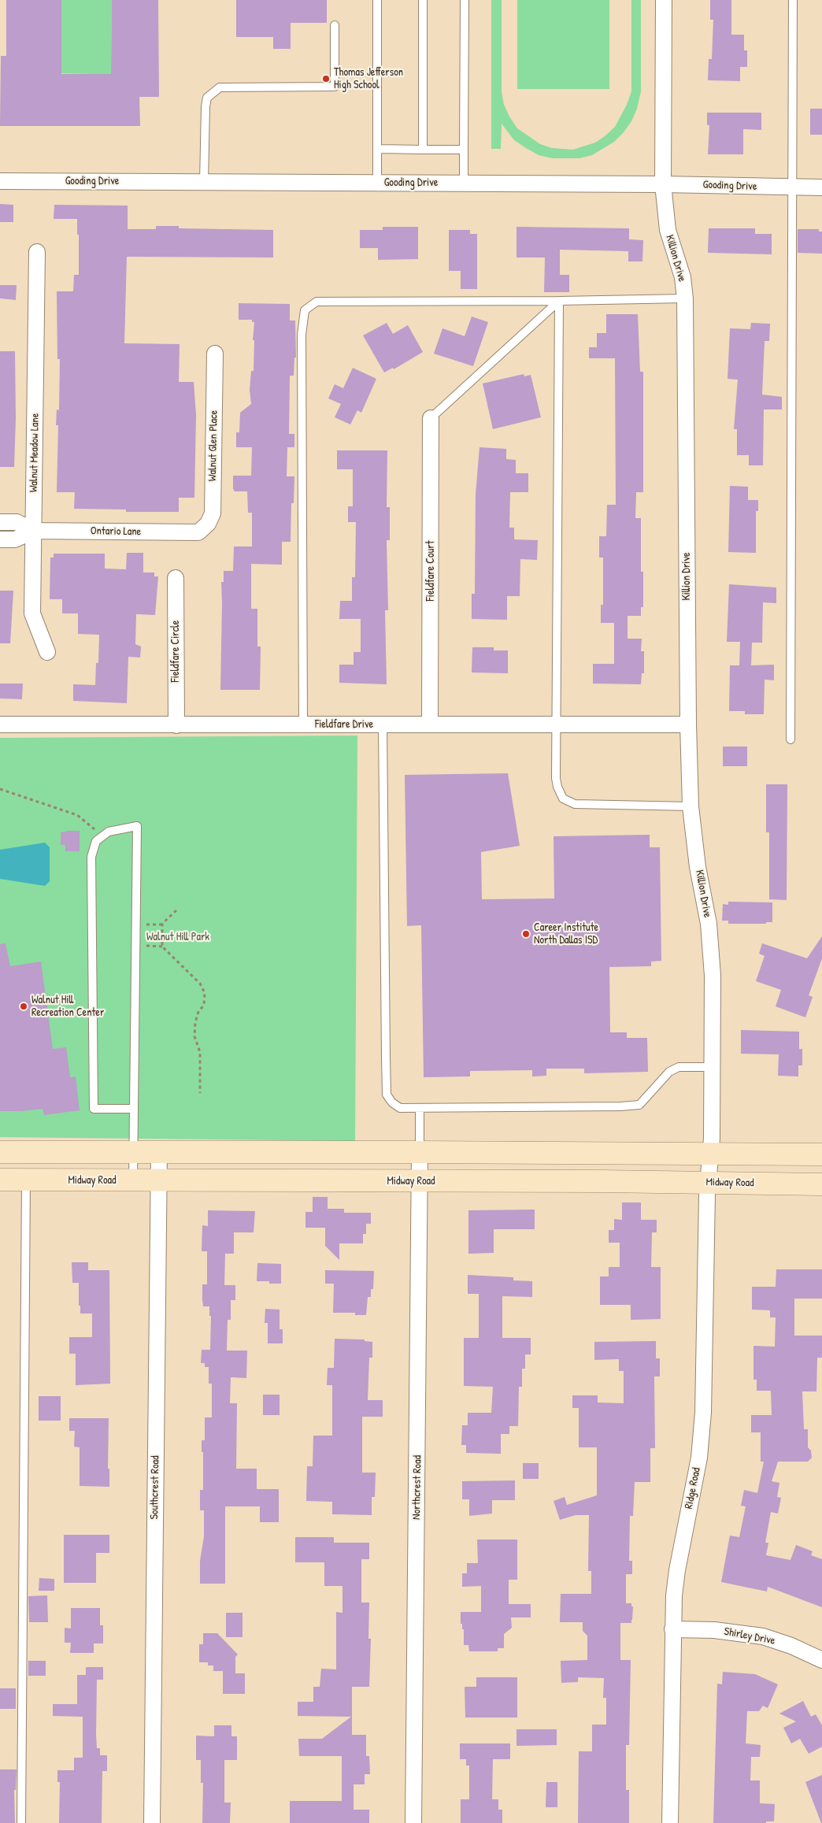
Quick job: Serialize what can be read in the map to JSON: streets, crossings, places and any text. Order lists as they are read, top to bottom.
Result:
{
  "streets": {
    "main road": ["Midway Road"],
    "street": [
      "Gooding Drive",
      "Killion Drive",
      "Walnut Glen Place",
      "Walnut Meadow Lane",
      "Ontario Lane",
      "Fieldfare Court",
      "Fieldfare Circle",
      "Fieldfare Drive",
      "Southcrest Road",
      "Northcrest Road",
      "Ridge Road",
      "Shirley Drive"
    ]
  },
  "crossings": [
    ["Gooding Drive", "Killion Drive"],
    ["Killion Drive", "Fieldfare Drive"],
    ["Killion Drive", "Ridge Road"],
    ["Walnut Glen Place", "Ontario Lane"],
    ["Walnut Meadow Lane", "Ontario Lane"],
    ["Fieldfare Court", "Fieldfare Drive"],
    ["Fieldfare Circle", "Fieldfare Drive"],
    ["Midway Road", "Southcrest Road"],
    ["Midway Road", "Northcrest Road"],
    ["Midway Road", "Ridge Road"],
    ["Ridge Road", "Shirley Drive"]
  ],
  "parks": ["Walnut Hill Park"],
  "places": ["Thomas Jefferson High School", "Career Institute North Dallas ISD", "Walnut Hill Recreation Center"]
}
